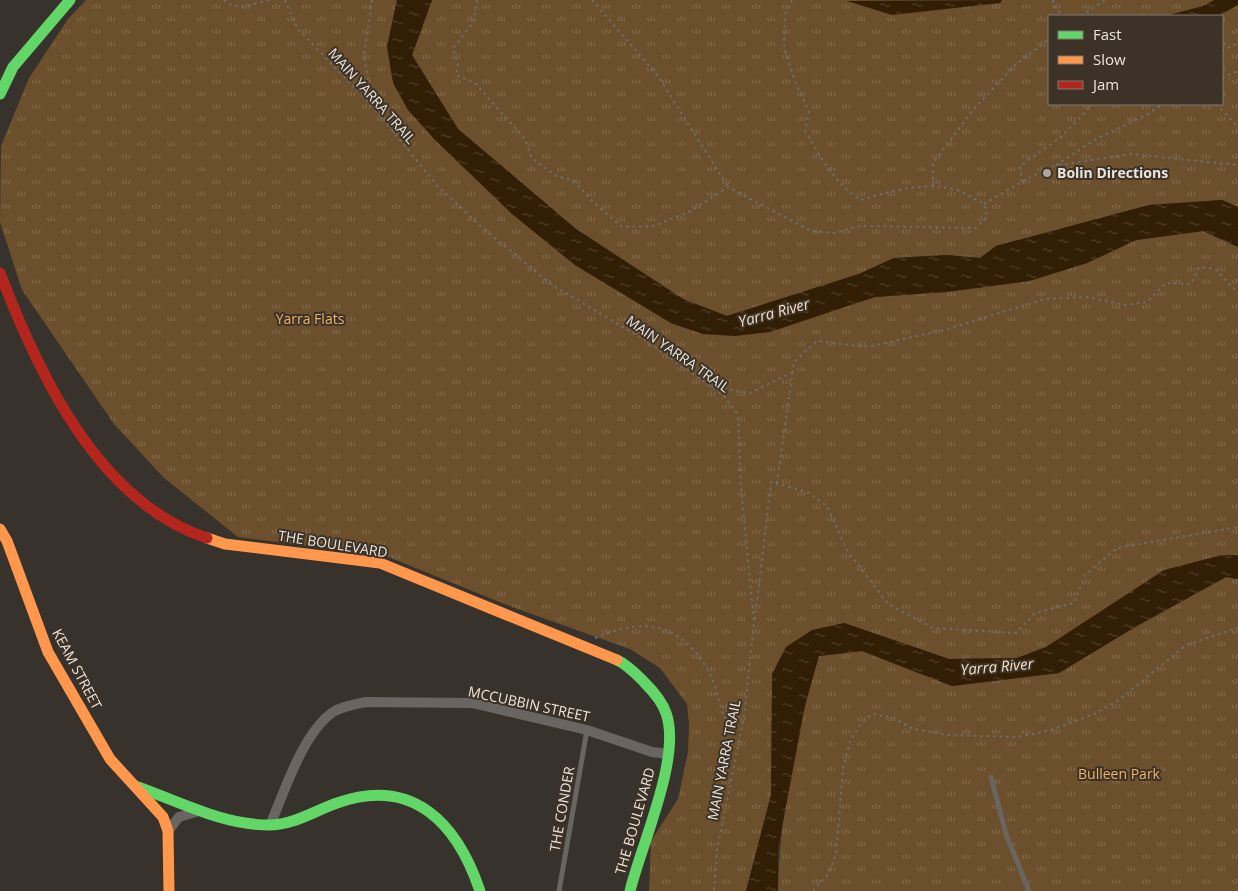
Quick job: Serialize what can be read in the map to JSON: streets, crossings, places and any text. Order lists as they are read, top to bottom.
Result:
{
  "streets": {
    "street": ["THE BOULEVARD", "KEAM STREET", "MCCUBBIN STREET"],
    "lane": ["THE CONDER"],
    "path": ["MAIN YARRA TRAIL"]
  },
  "crossings": [
    ["THE BOULEVARD", "MCCUBBIN STREET"],
    ["KEAM STREET", "MCCUBBIN STREET"],
    ["MCCUBBIN STREET", "THE CONDER"]
  ],
  "water": ["Yarra River"],
  "parks": ["Yarra Flats", "Bulleen Park"],
  "places": ["Bolin Directions"],
  "legend": ["Fast", "Slow", "Jam"]
}
